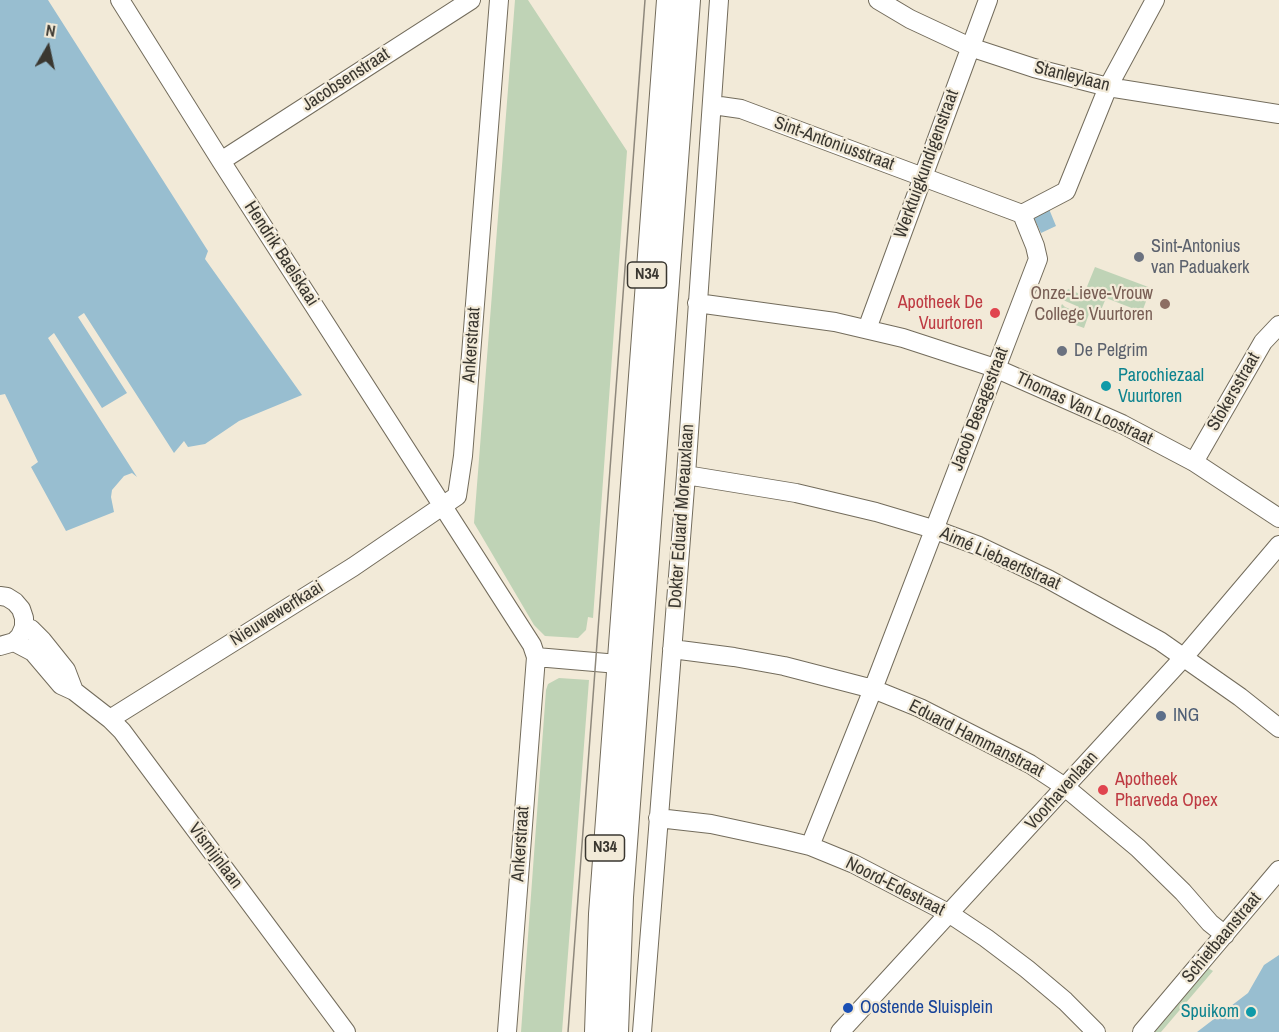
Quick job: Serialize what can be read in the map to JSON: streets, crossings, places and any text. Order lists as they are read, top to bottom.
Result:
{
  "streets": {
    "main road": ["N34", "Dokter Eduard Moreauxlaan"],
    "street": [
      "Stanleylaan",
      "Jacobsenstraat",
      "Sint-Antoniusstraat",
      "Werktuigkundigenstraat",
      "Hendrik Baelskaai",
      "Ankerstraat",
      "Stokersstraat",
      "Jacob Besagestraat",
      "Thomas Van Loostraat",
      "Aimé Liebaertstraat",
      "Nieuwewerfkaai",
      "Eduard Hammanstraat",
      "Voorhavenlaan",
      "Vismijnlaan",
      "Noord-Edestraat",
      "Schietbaanstraat"
    ]
  },
  "crossings": [
    ["Stanleylaan", "Werktuigkundigenstraat"],
    ["Jacobsenstraat", "Hendrik Baelskaai"],
    ["Sint-Antoniusstraat", "Werktuigkundigenstraat"],
    ["Sint-Antoniusstraat", "Jacob Besagestraat"],
    ["Sint-Antoniusstraat", "Dokter Eduard Moreauxlaan"],
    ["Werktuigkundigenstraat", "Thomas Van Loostraat"],
    ["Hendrik Baelskaai", "Ankerstraat"],
    ["Hendrik Baelskaai", "Nieuwewerfkaai"],
    ["Ankerstraat", "Nieuwewerfkaai"],
    ["Stokersstraat", "Thomas Van Loostraat"],
    ["Jacob Besagestraat", "Thomas Van Loostraat"],
    ["Jacob Besagestraat", "Aimé Liebaertstraat"],
    ["Jacob Besagestraat", "Eduard Hammanstraat"],
    ["Jacob Besagestraat", "Noord-Edestraat"],
    ["Thomas Van Loostraat", "Dokter Eduard Moreauxlaan"],
    ["Dokter Eduard Moreauxlaan", "Aimé Liebaertstraat"],
    ["Dokter Eduard Moreauxlaan", "Eduard Hammanstraat"],
    ["Dokter Eduard Moreauxlaan", "Noord-Edestraat"],
    ["Aimé Liebaertstraat", "Voorhavenlaan"],
    ["Nieuwewerfkaai", "Vismijnlaan"],
    ["Eduard Hammanstraat", "Voorhavenlaan"],
    ["Eduard Hammanstraat", "Schietbaanstraat"],
    ["Voorhavenlaan", "Noord-Edestraat"]
  ],
  "places": [
    "Sint-Antonius van Paduakerk",
    "Onze-Lieve-Vrouw College Vuurtoren",
    "Apotheek De Vuurtoren",
    "De Pelgrim",
    "Parochiezaal Vuurtoren",
    "ING",
    "Apotheek Pharveda Opex",
    "Oostende Sluisplein",
    "Spuikom"
  ],
  "north": "top"
}
